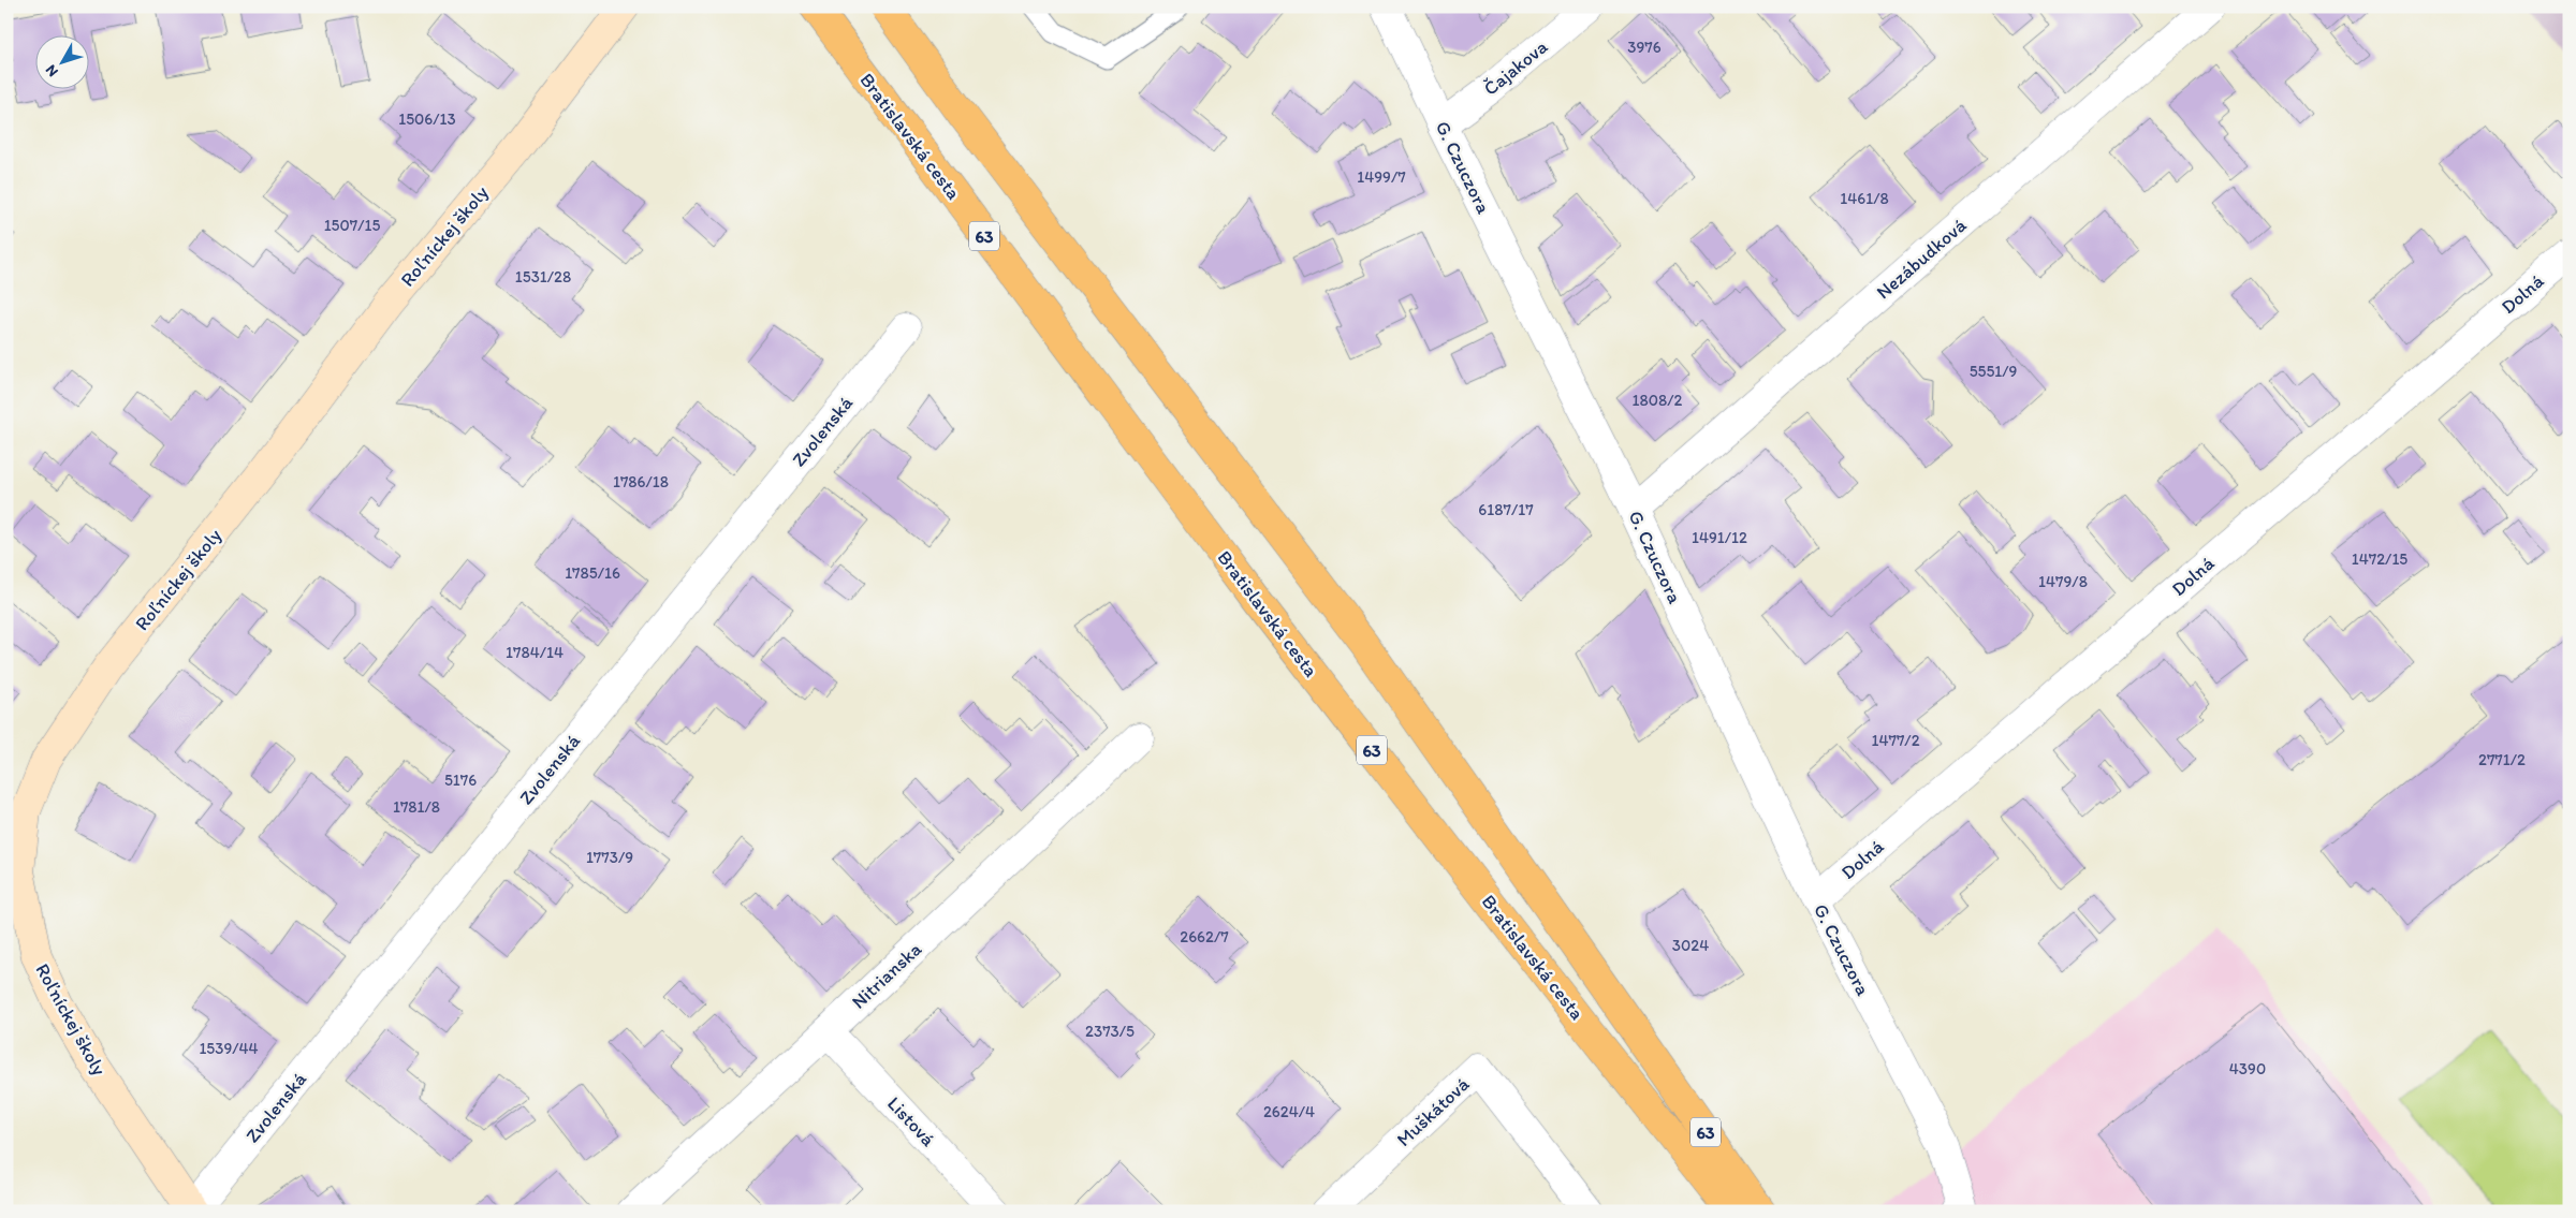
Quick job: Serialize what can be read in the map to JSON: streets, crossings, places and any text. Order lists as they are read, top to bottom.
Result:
{
  "streets": {
    "main road": ["Bratislavská cesta", "Roľníckej školy", "63"],
    "street": [
      "Čajakova",
      "G. Czuczora",
      "Nezábudková",
      "Dolná",
      "Zvolenská",
      "Nitrianska",
      "Muškátová",
      "Listová"
    ]
  },
  "crossings": [
    ["Čajakova", "G. Czuczora"],
    ["G. Czuczora", "Nezábudková"],
    ["G. Czuczora", "Dolná"],
    ["Roľníckej školy", "Zvolenská"],
    ["Nitrianska", "Listová"]
  ],
  "house_numbers": [
    "3976",
    "1506/13",
    "1499/7",
    "1461/8",
    "1507/15",
    "1531/28",
    "5551/9",
    "1808/2",
    "1786/18",
    "6187/17",
    "1491/12",
    "1472/15",
    "1785/16",
    "1479/8",
    "1784/14",
    "1477/2",
    "2771/2",
    "5176",
    "1781/8",
    "1773/9",
    "2662/7",
    "3024",
    "2373/5",
    "1539/44",
    "4390",
    "2624/4"
  ],
  "north": "bottom left"
}
